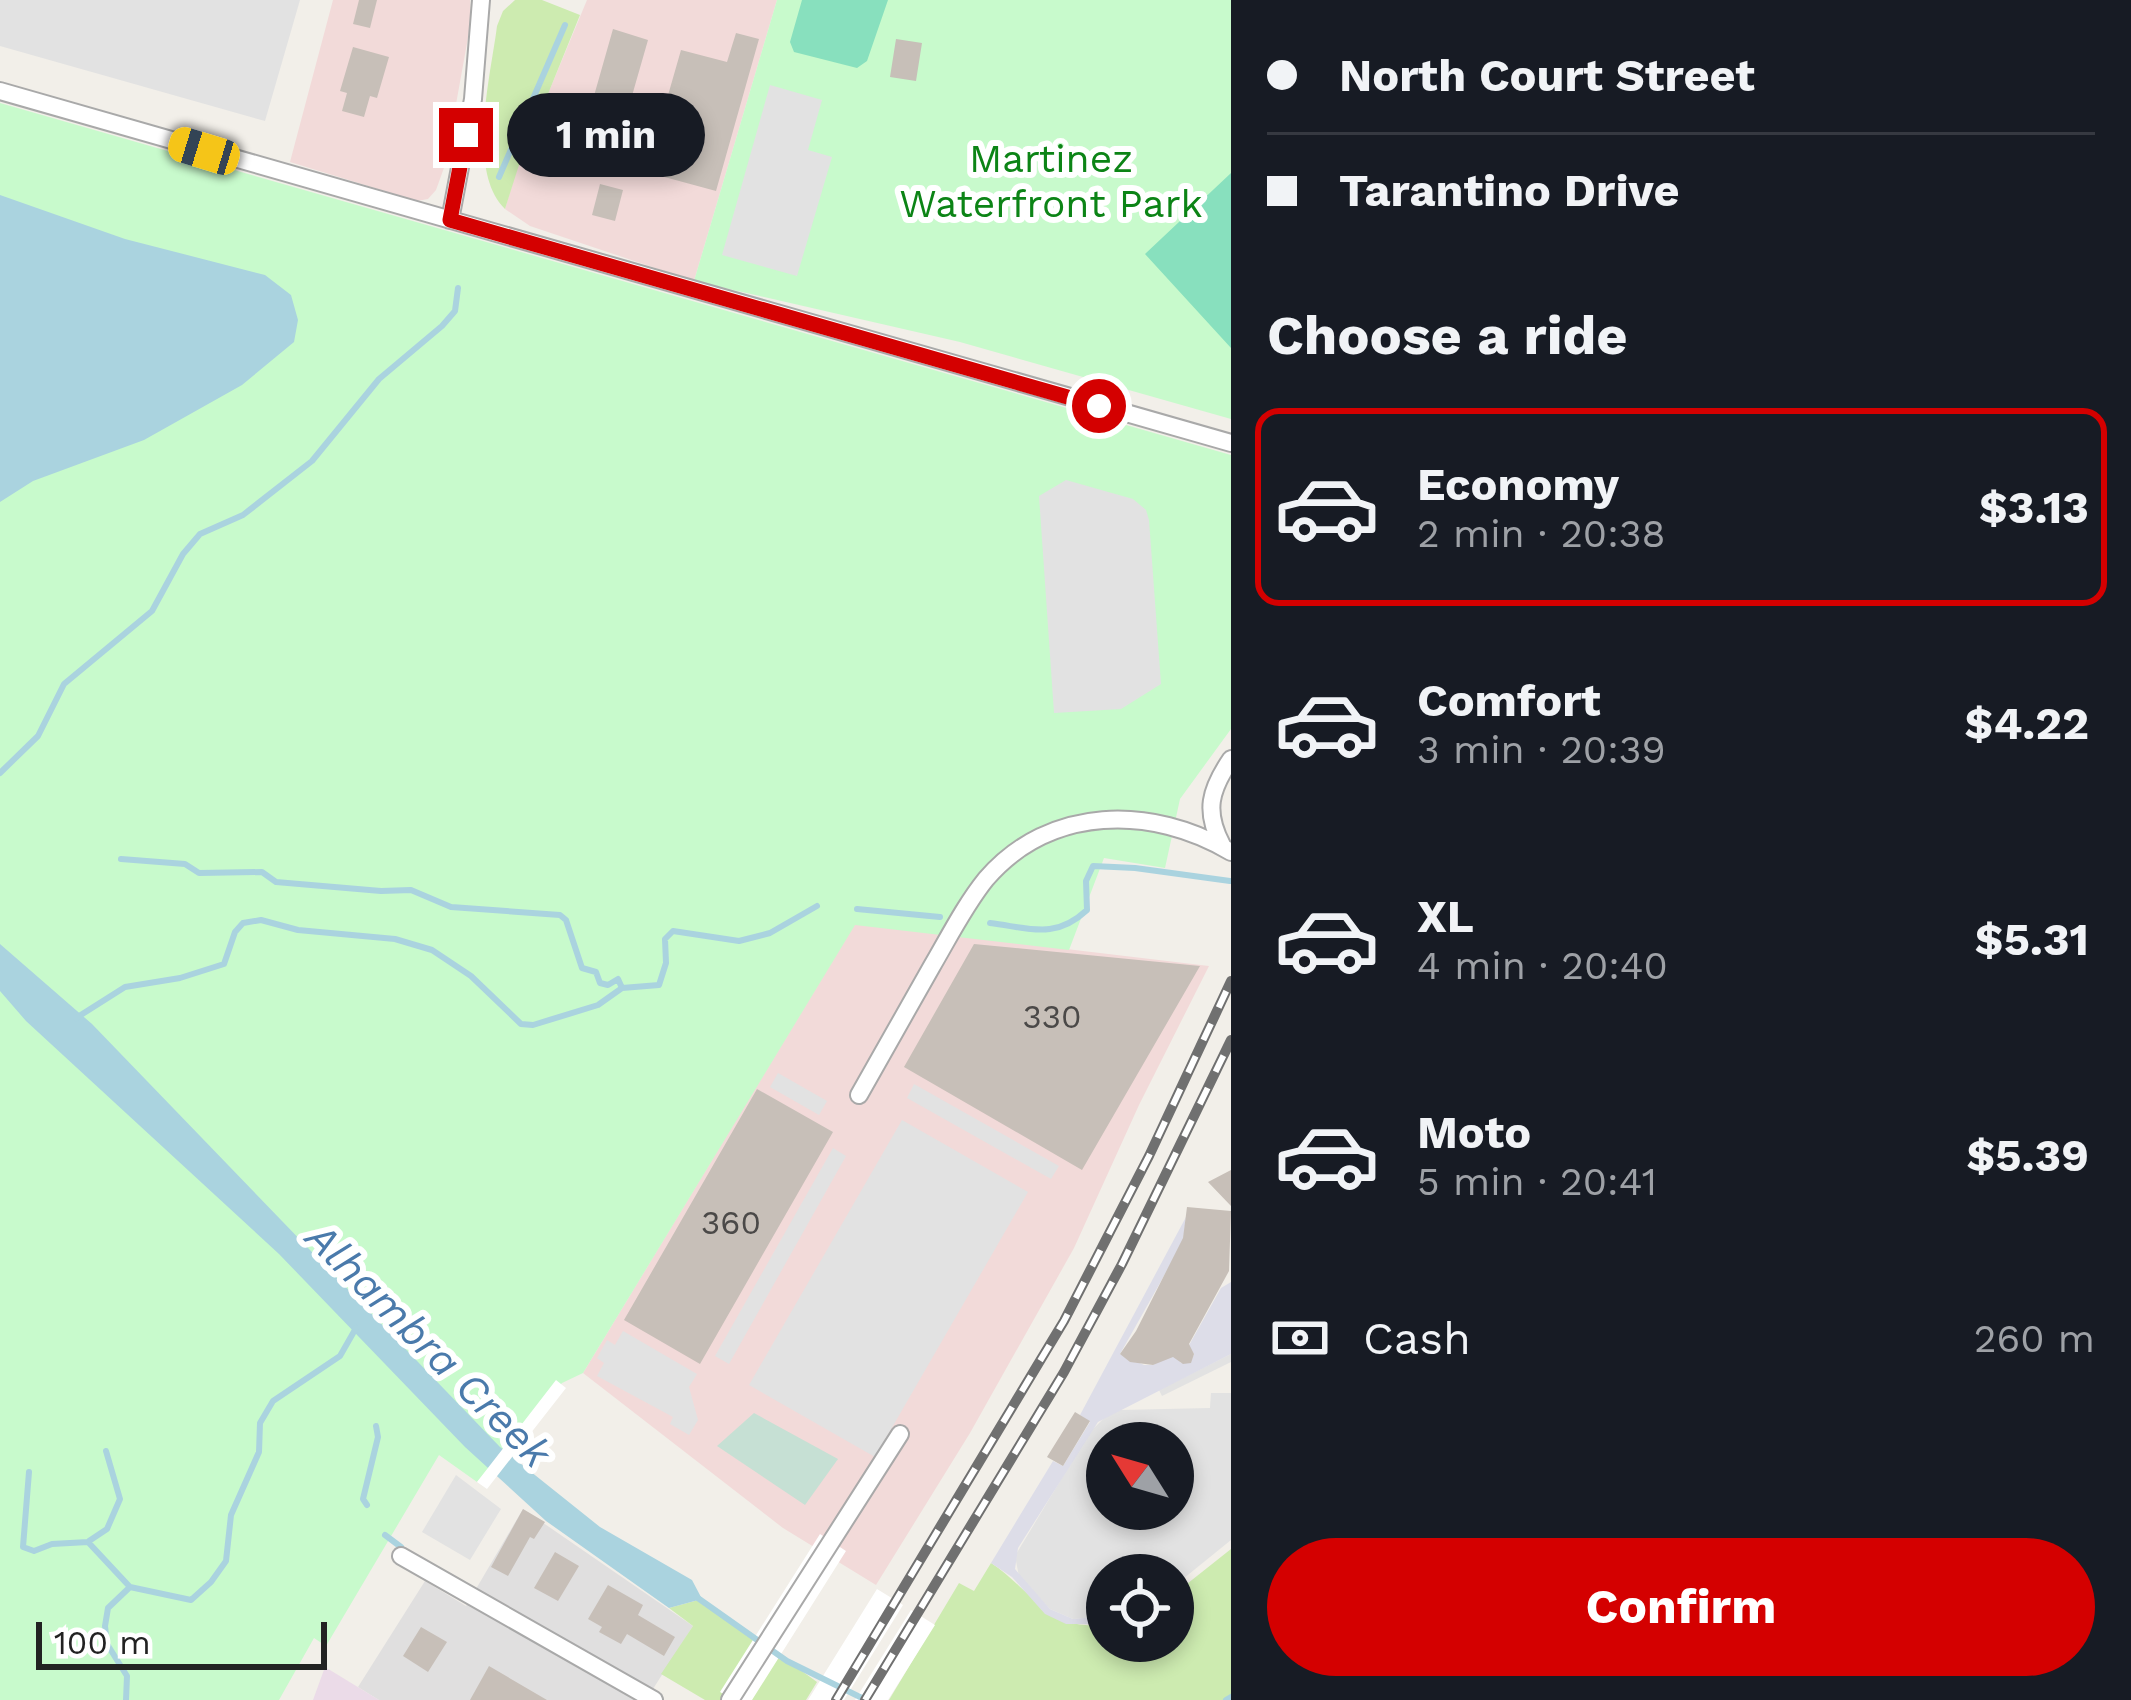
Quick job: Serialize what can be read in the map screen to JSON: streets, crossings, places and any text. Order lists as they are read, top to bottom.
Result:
{
  "water": ["Alhambra Creek"],
  "parks": ["Martinez Waterfront Park"],
  "house_numbers": ["330", "360"],
  "scale_bar": "100 m",
  "north": "top left",
  "page": {
    "banner": ["North Court Street", "Tarantino Drive"],
    "bubble": "1 min",
    "heading": "Choose a ride",
    "list": [
      {
        "name": "Economy",
        "note": "2 min · 20:38",
        "value": "$3.13"
      },
      {
        "name": "Comfort",
        "note": "3 min · 20:39",
        "value": "$4.22"
      },
      {
        "name": "XL",
        "note": "4 min · 20:40",
        "value": "$5.31"
      },
      {
        "name": "Moto",
        "note": "5 min · 20:41",
        "value": "$5.39"
      }
    ],
    "pay": ["Cash", "260 m"],
    "buttons": "Confirm",
    "scale": "100 m"
  }
}
